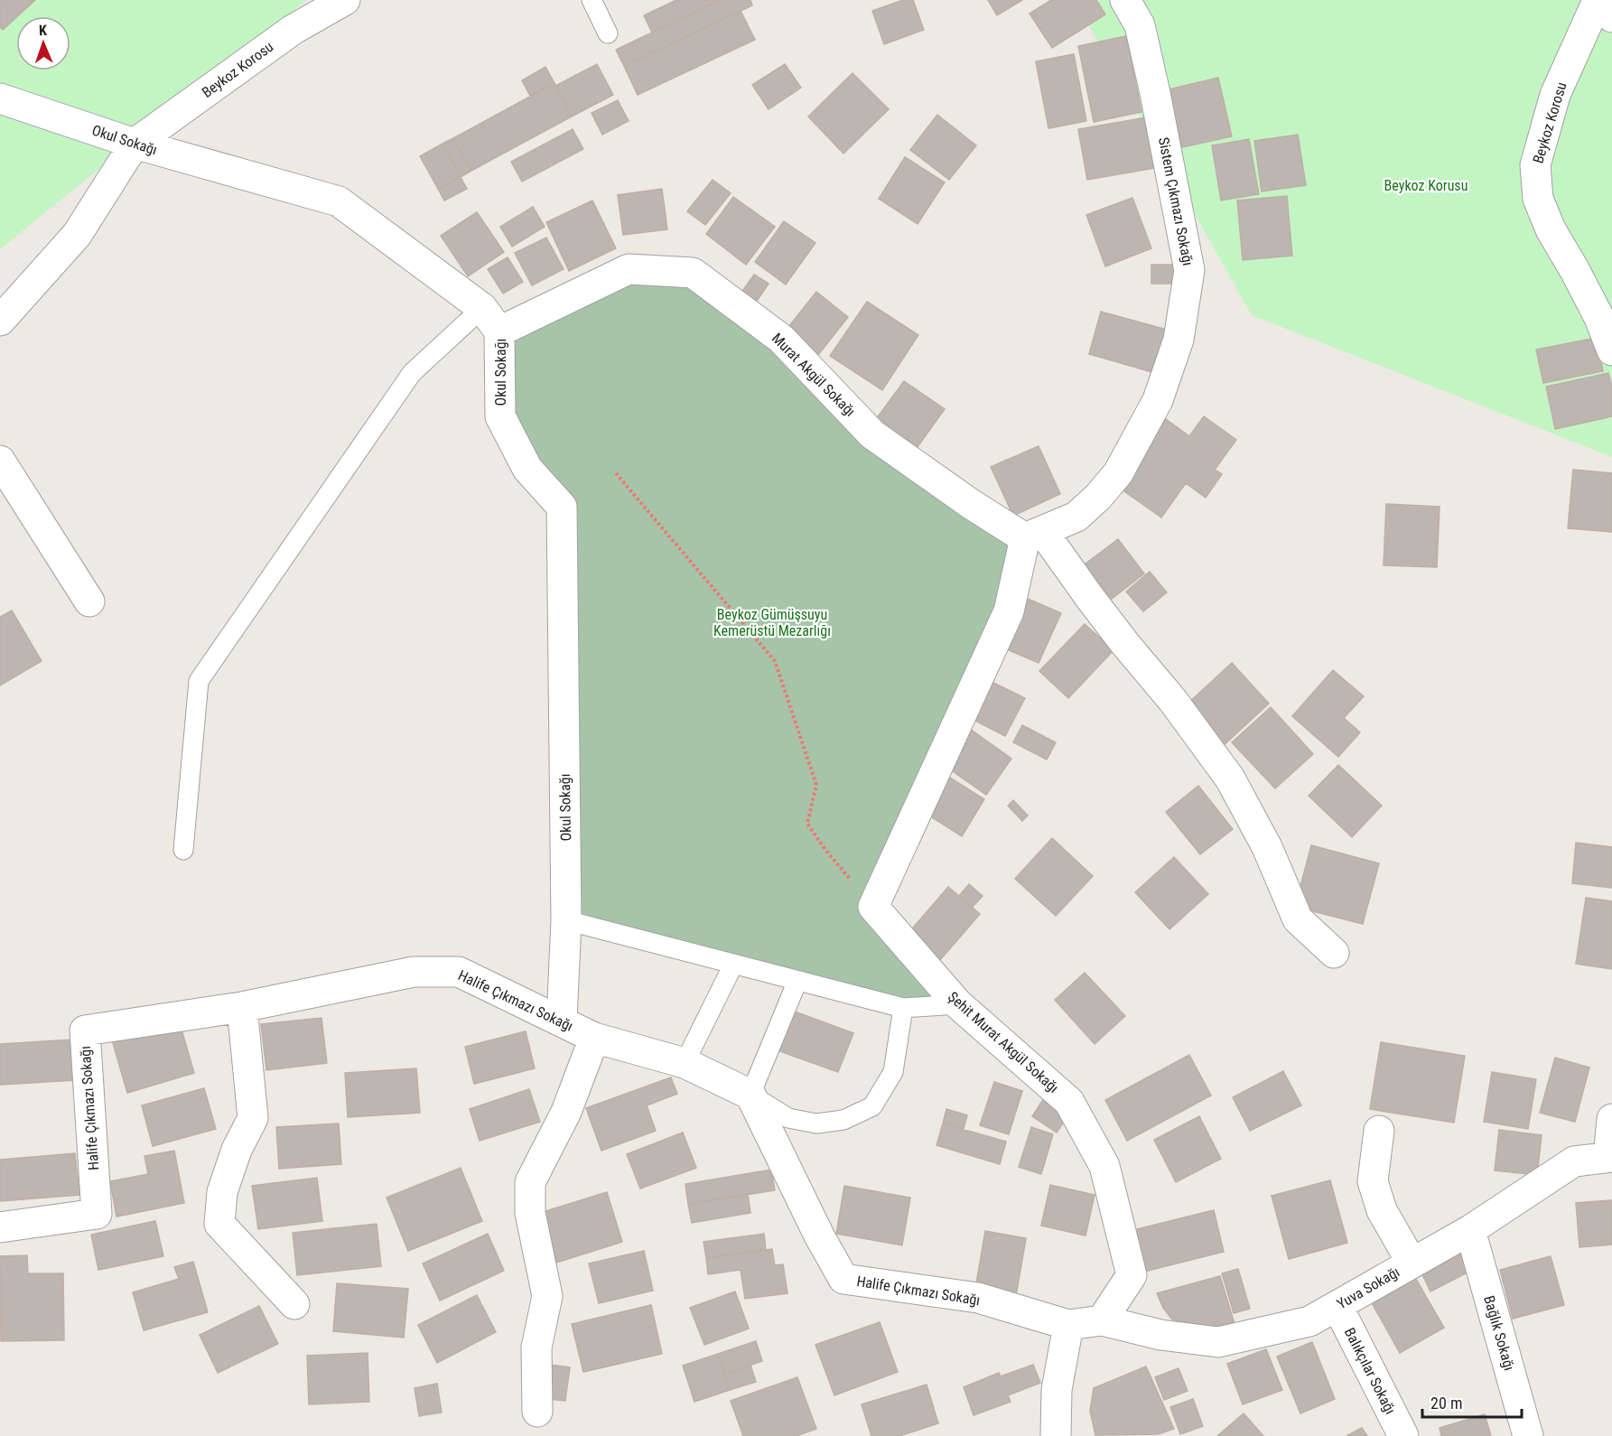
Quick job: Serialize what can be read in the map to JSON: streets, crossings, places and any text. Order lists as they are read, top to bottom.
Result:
{
  "streets": {
    "street": [
      "Beykoz Korosu",
      "Okul Sokağı",
      "Sistem Çıkmazı Sokağı",
      "Murat Akgül Sokağı",
      "Halife Çıkmazı Sokağı",
      "Şehit Murat Akgül Sokağı",
      "Yuva Sokağı",
      "Bağlık Sokağı",
      "Balıkçılar Sokağı"
    ]
  },
  "crossings": [
    ["Beykoz Korosu", "Okul Sokağı"],
    ["Okul Sokağı", "Murat Akgül Sokağı"],
    ["Okul Sokağı", "Halife Çıkmazı Sokağı"],
    ["Sistem Çıkmazı Sokağı", "Murat Akgül Sokağı"],
    ["Halife Çıkmazı Sokağı", "Şehit Murat Akgül Sokağı"],
    ["Halife Çıkmazı Sokağı", "Yuva Sokağı"],
    ["Şehit Murat Akgül Sokağı", "Yuva Sokağı"],
    ["Yuva Sokağı", "Bağlık Sokağı"],
    ["Yuva Sokağı", "Balıkçılar Sokağı"]
  ],
  "parks": ["Beykoz Korusu", "Beykoz Gümüşsuyu Kemerüstü Mezarlığı"],
  "scale_bar": "20 m",
  "north": "top"
}
